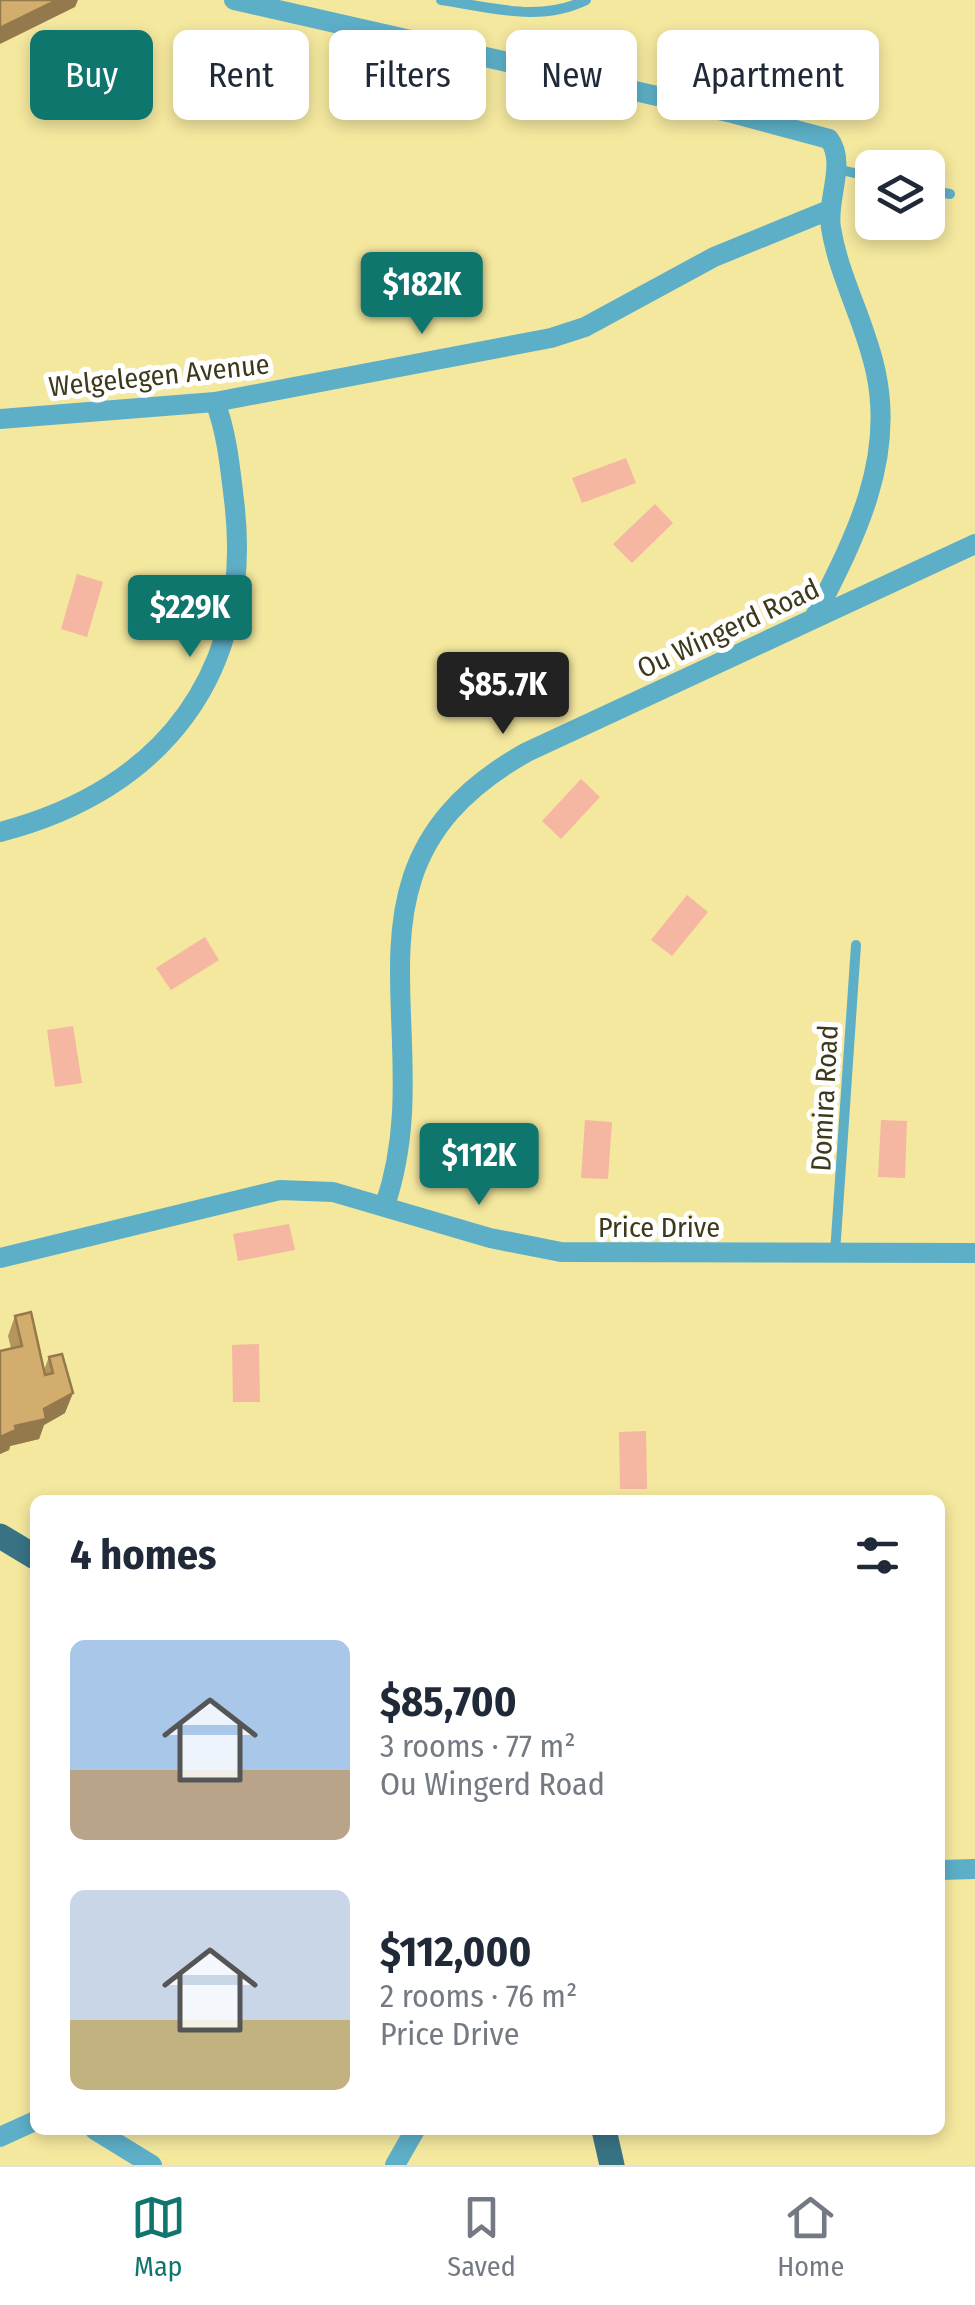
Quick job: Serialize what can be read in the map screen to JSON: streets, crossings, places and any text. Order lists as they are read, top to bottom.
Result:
{
  "streets": {
    "street": ["Welgelegen Avenue", "Ou Wingerd Road", "Price Drive"],
    "lane": ["Domira Road"]
  },
  "crossings": [
    ["Ou Wingerd Road", "Price Drive"],
    ["Domira Road", "Price Drive"]
  ],
  "page": {
    "chip": [
      "Buy",
      "Rent",
      "Filters",
      "New",
      "Apartment"
    ],
    "price": [
      "$182K",
      "$229K",
      "$85.7K",
      "$112K"
    ],
    "heading": "4 homes",
    "list": [
      {
        "name": "$85,700",
        "note": "3 rooms · 77 m² · Ou Wingerd Road"
      },
      {
        "name": "$112,000",
        "note": "2 rooms · 76 m² · Price Drive"
      }
    ],
    "tabs": ["Map", "Saved", "Home"]
  }
}
